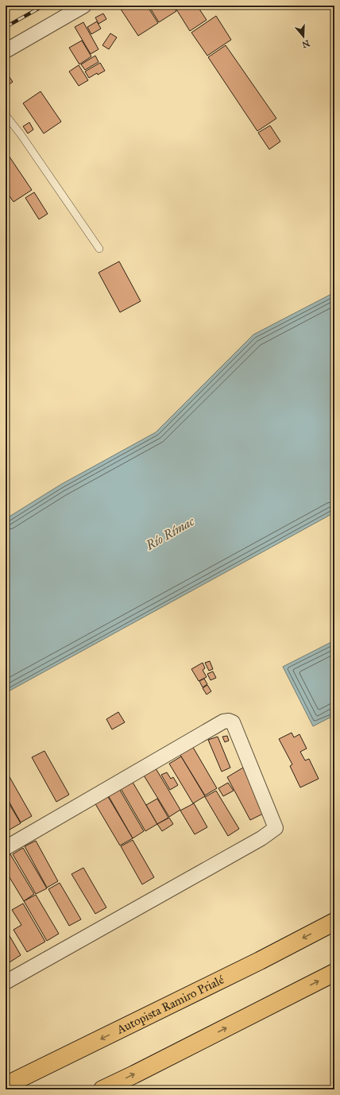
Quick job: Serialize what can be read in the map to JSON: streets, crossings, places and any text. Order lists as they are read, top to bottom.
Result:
{
  "streets": {
    "highway": ["Autopista Ramiro Prialé"]
  },
  "water": ["Río Rímac"],
  "north": "bottom"
}
